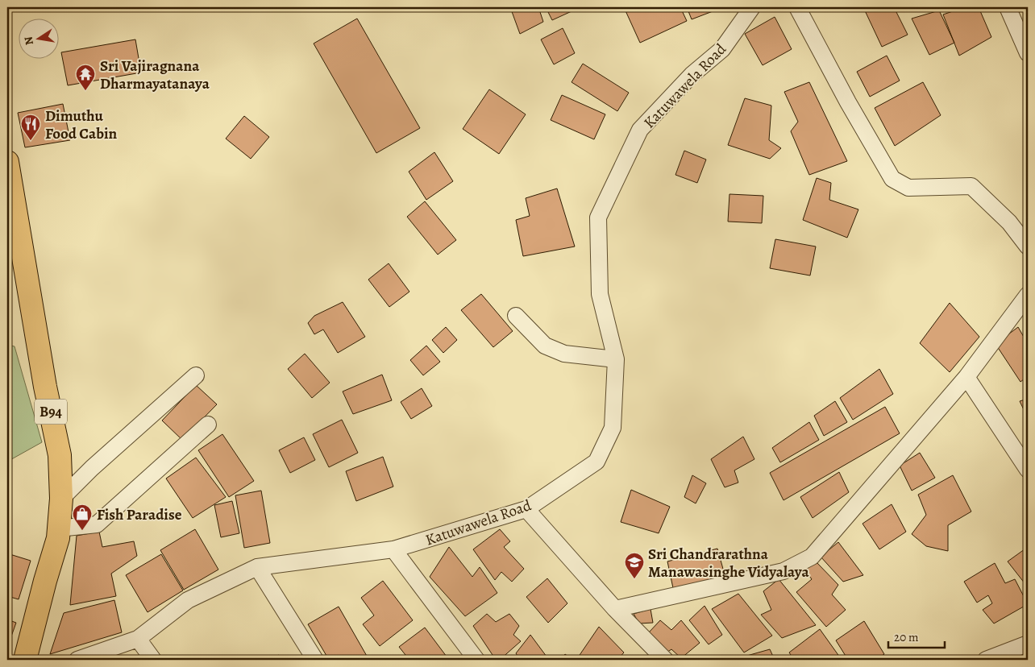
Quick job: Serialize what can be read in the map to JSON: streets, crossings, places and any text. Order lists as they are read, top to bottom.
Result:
{
  "streets": {
    "main road": ["B94"],
    "street": ["Katuwawela Road"]
  },
  "places": {
    "temple": ["Sri Vajiragnana Dharmayatanaya"],
    "restaurant": ["Dimuthu Food Cabin"],
    "shop": ["Fish Paradise"],
    "school or university": ["Sri Chandrarathna Manawasinghe Vidyalaya"]
  },
  "scale_bar": "20 m",
  "north": "left"
}
